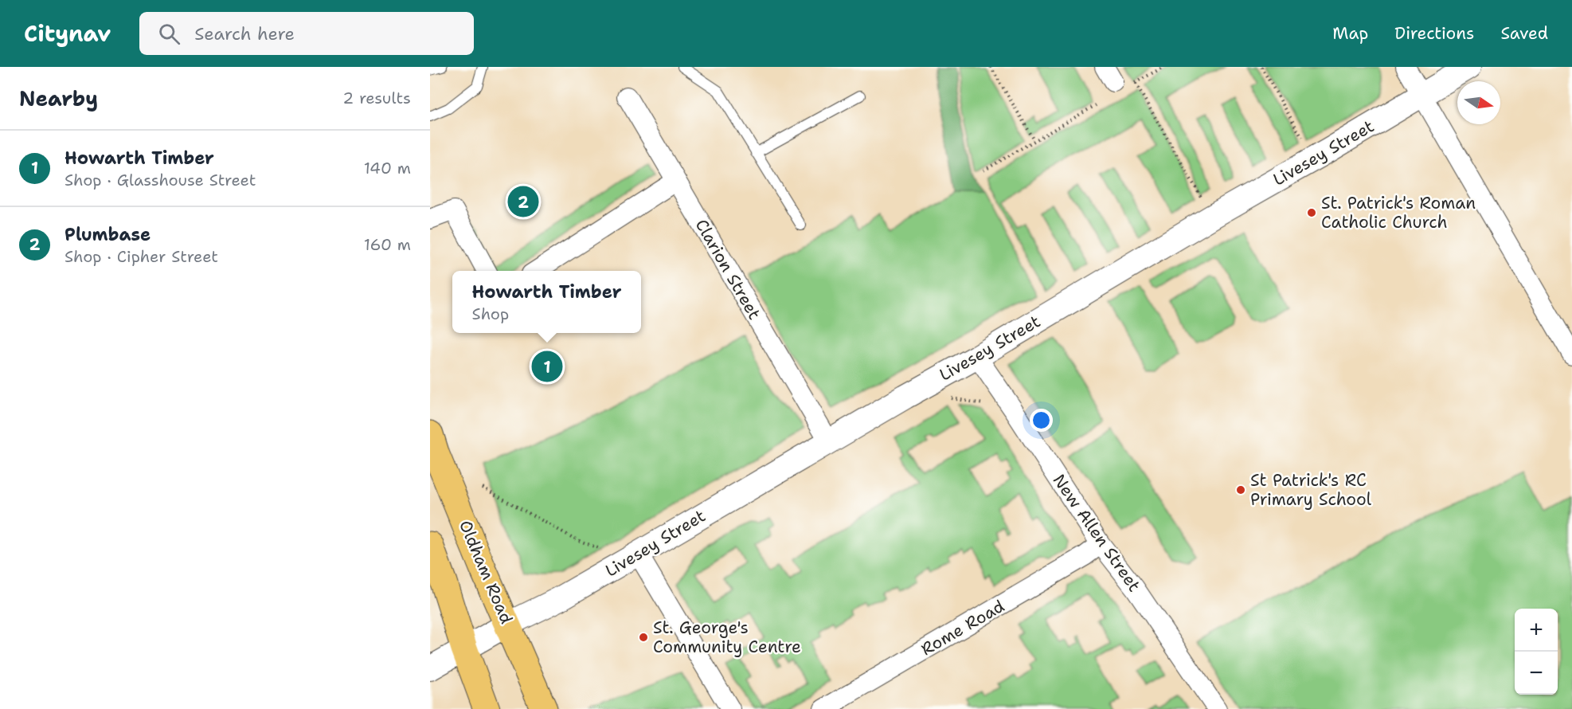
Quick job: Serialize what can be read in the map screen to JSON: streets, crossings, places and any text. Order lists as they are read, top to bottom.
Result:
{
  "streets": {
    "highway": ["Oldham Road"],
    "street": [
      "Livesey Street",
      "Clarion Street",
      "New Allen Street",
      "Rome Road"
    ]
  },
  "crossings": [
    ["Livesey Street", "Clarion Street"],
    ["Livesey Street", "New Allen Street"],
    ["Livesey Street", "Oldham Road"],
    ["New Allen Street", "Rome Road"]
  ],
  "places": ["St. Patrick's Roman Catholic Church", "St Patrick's RC Primary School", "St. George's Community Centre"],
  "north": "right",
  "page": {
    "header": "Citynav",
    "search": "Search here",
    "nav": ["Map", "Directions", "Saved"],
    "heading": ["Nearby", "2 results"],
    "list": [
      {
        "mark": "1",
        "name": "Howarth Timber",
        "note": "Shop · Glasshouse Street",
        "value": "140 m"
      },
      {
        "mark": "2",
        "name": "Plumbase",
        "note": "Shop · Cipher Street",
        "value": "160 m"
      }
    ],
    "pins": ["2", "1"],
    "popup": ["Howarth Timber", "Shop"],
    "map_buttons": ["+", "−"]
  }
}
